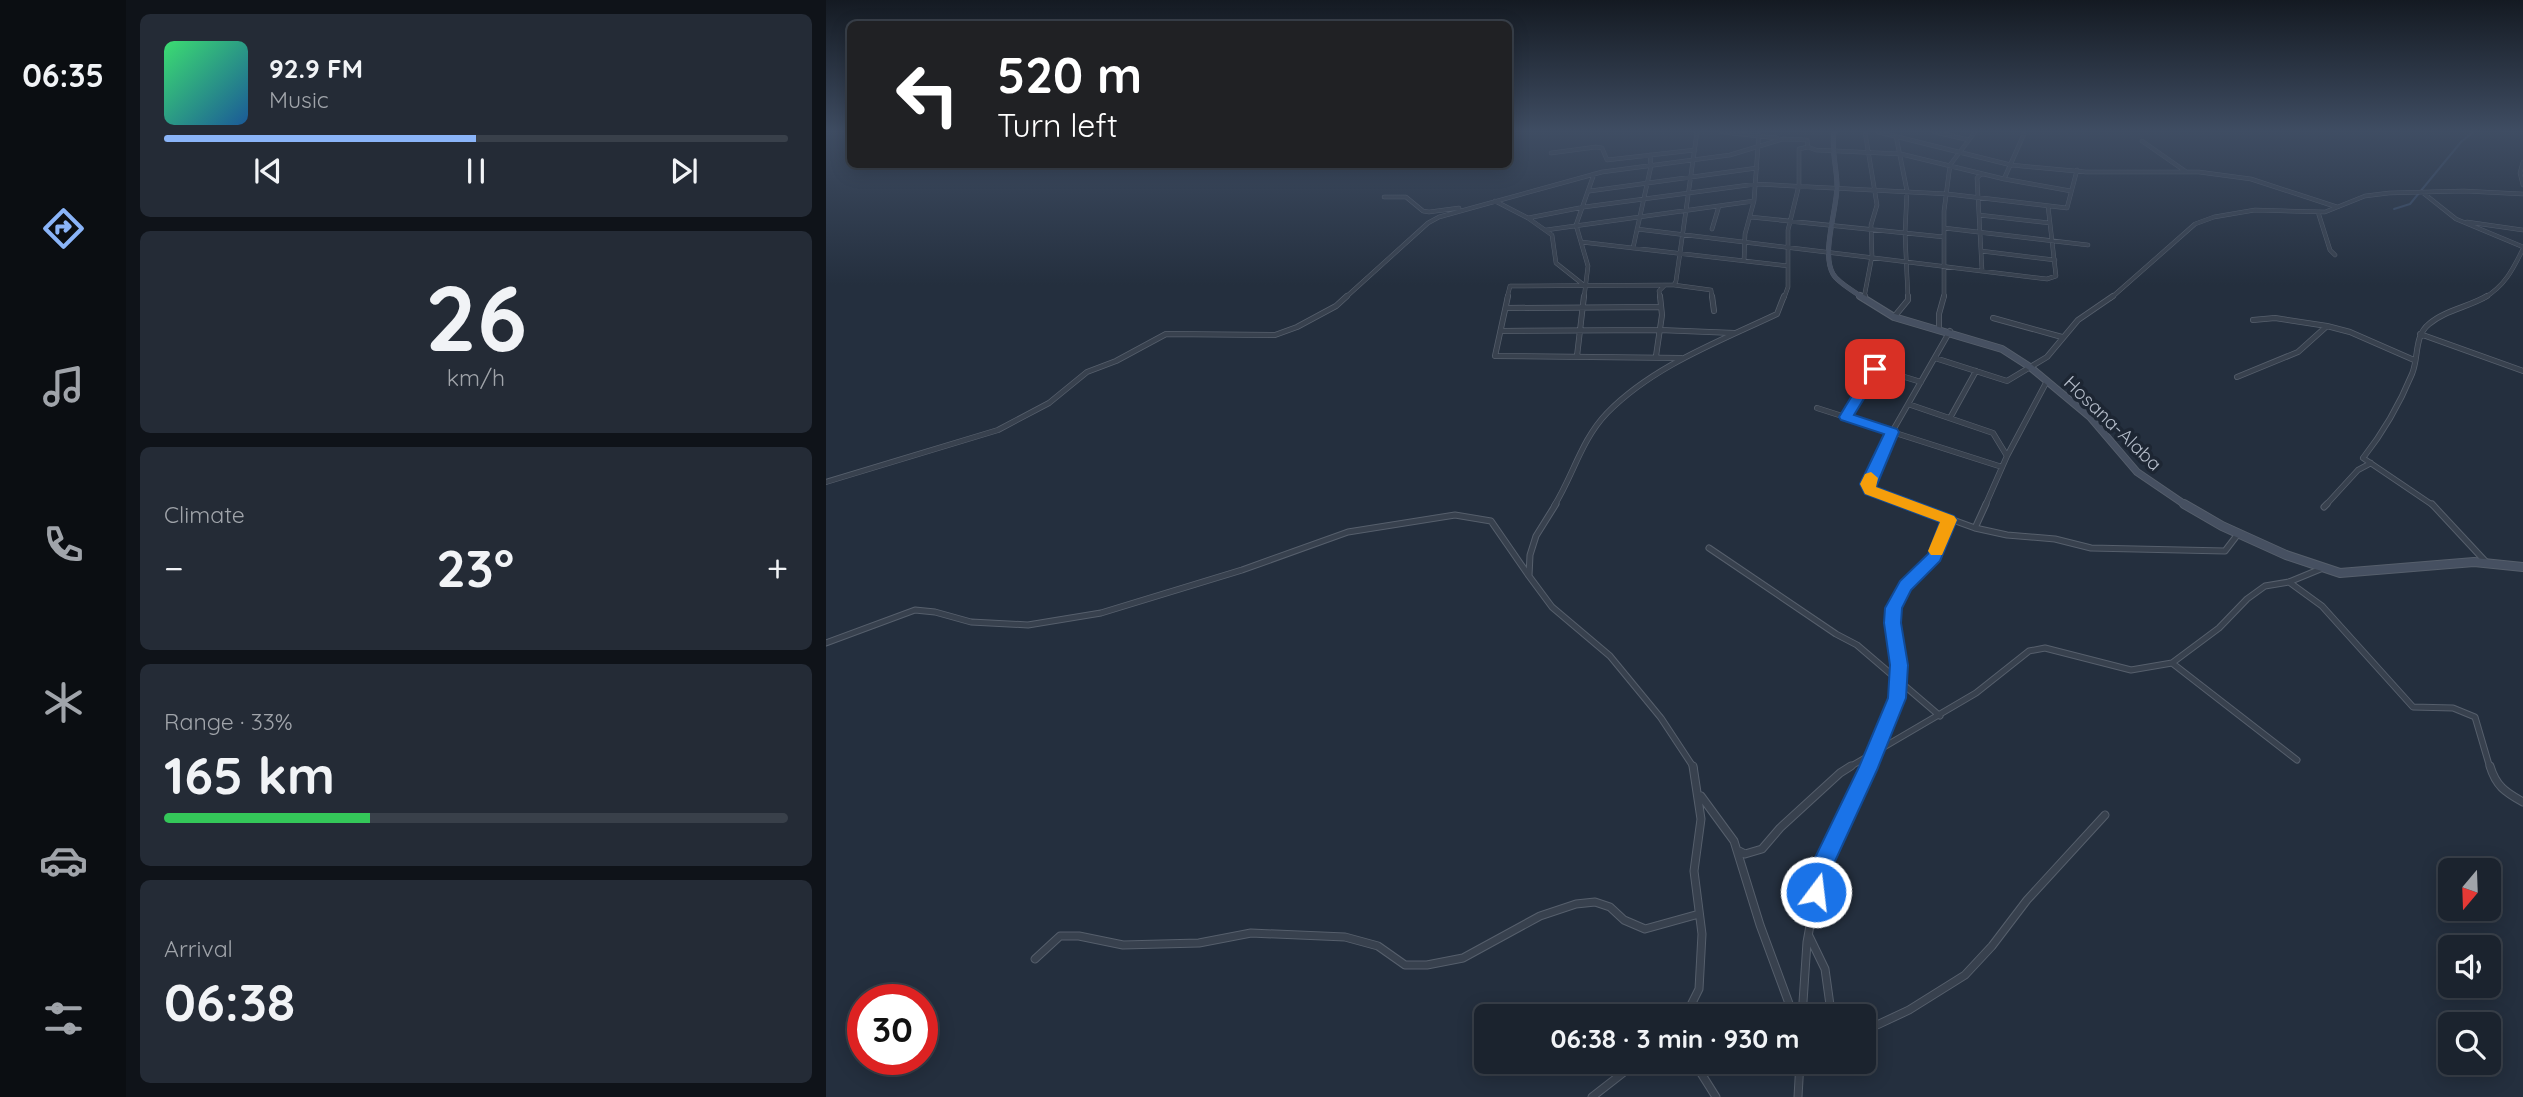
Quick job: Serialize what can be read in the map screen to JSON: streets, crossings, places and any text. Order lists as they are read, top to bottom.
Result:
{
  "streets": {
    "main road": ["Hosana-Alaba"]
  },
  "north": "bottom",
  "page": {
    "tabs": "06:35",
    "turn": ["520 m", "Turn left"],
    "song": ["92.9 FM", "Music"],
    "tile": [
      ["26", "km/h"],
      "Climate",
      ["Range · 33%", "165 km"],
      ["Arrival", "06:38"]
    ],
    "heat": ["−", "23°", "+"],
    "limit": "30",
    "trip": "06:38 · 3 min · 930 m"
  }
}
